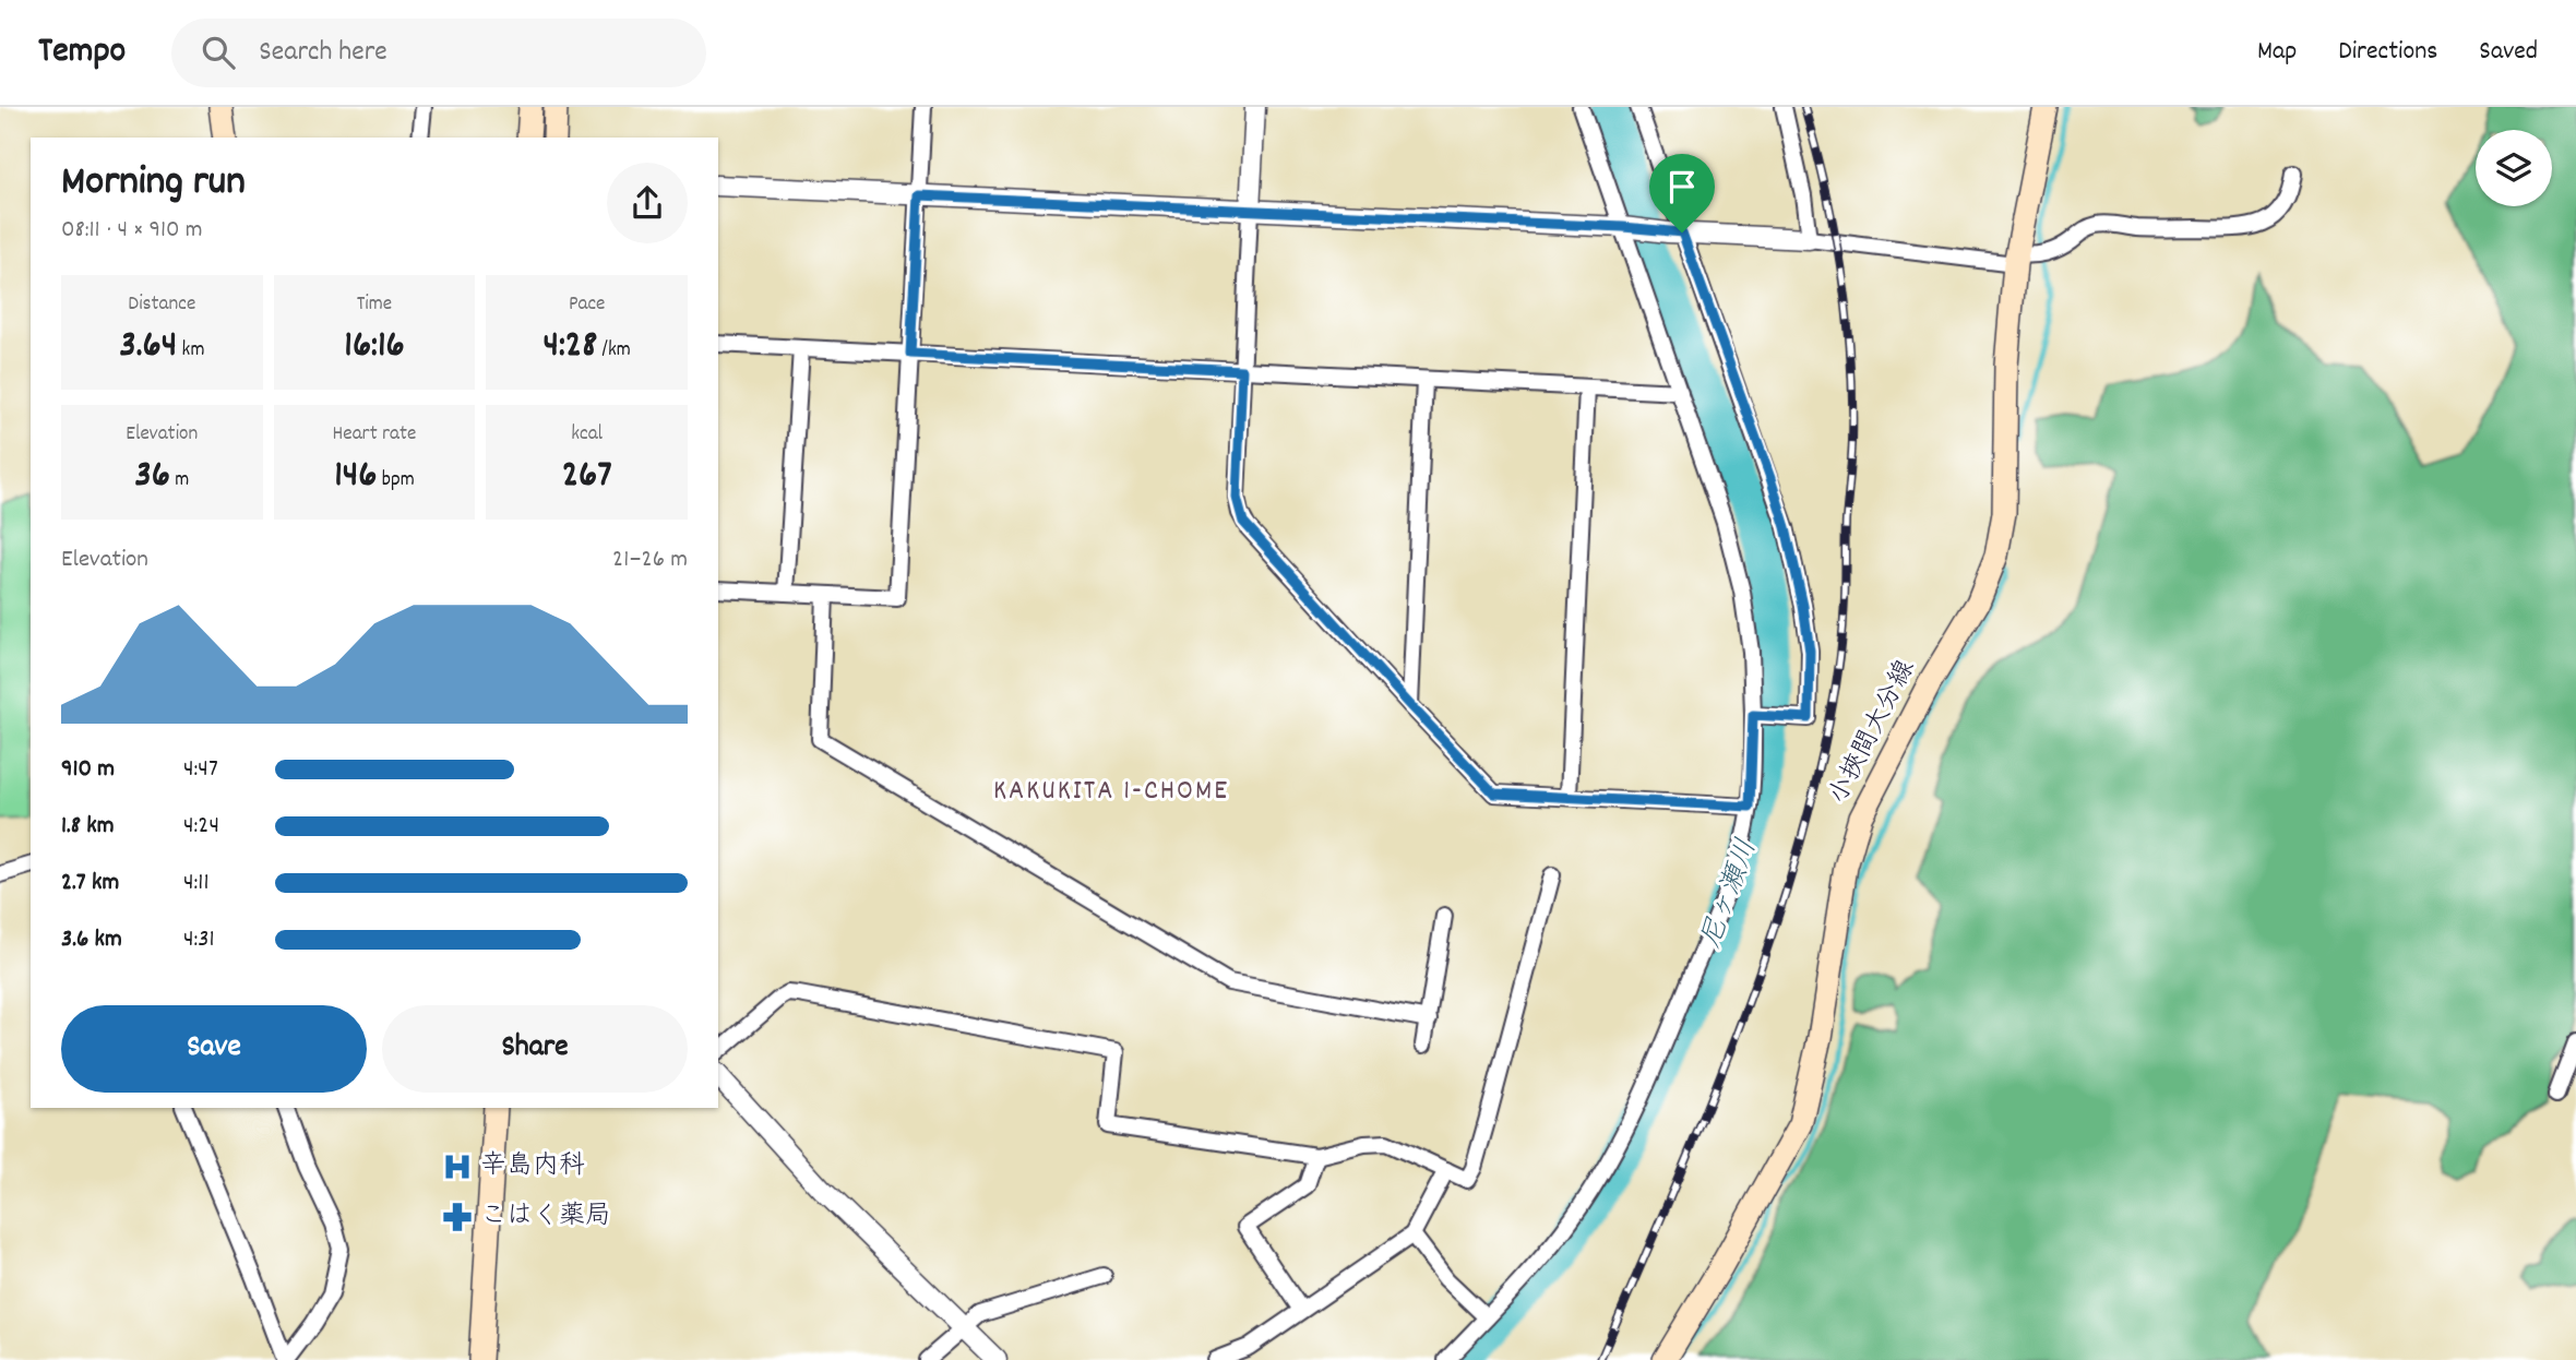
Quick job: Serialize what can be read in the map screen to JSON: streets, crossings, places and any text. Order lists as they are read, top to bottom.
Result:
{
  "streets": {
    "main road": ["小挾間大分線"]
  },
  "districts": ["KAKUKITA 1-CHOME"],
  "water": ["尼ヶ瀬川"],
  "places": {
    "hospital": ["辛島内科"],
    "pharmacy": ["こはく薬局"]
  },
  "page": {
    "header": "Tempo",
    "search": "Search here",
    "nav": ["Map", "Directions", "Saved"],
    "heading": ["Morning run", "08:11 · 4 × 910 m"],
    "stats": [
      ["Distance", "3.64 km"],
      ["Time", "16:16"],
      ["Pace", "4:28 /km"],
      ["Elevation", "36 m"],
      ["Heart rate", "146 bpm"],
      ["kcal", "267"]
    ],
    "chart": ["Elevation", "21–26 m"],
    "list": [
      {
        "name": "910 m",
        "note": "4:47"
      },
      {
        "name": "1.8 km",
        "note": "4:24"
      },
      {
        "name": "2.7 km",
        "note": "4:11"
      },
      {
        "name": "3.6 km",
        "note": "4:31"
      }
    ],
    "buttons": ["Save", "Share"]
  }
}
